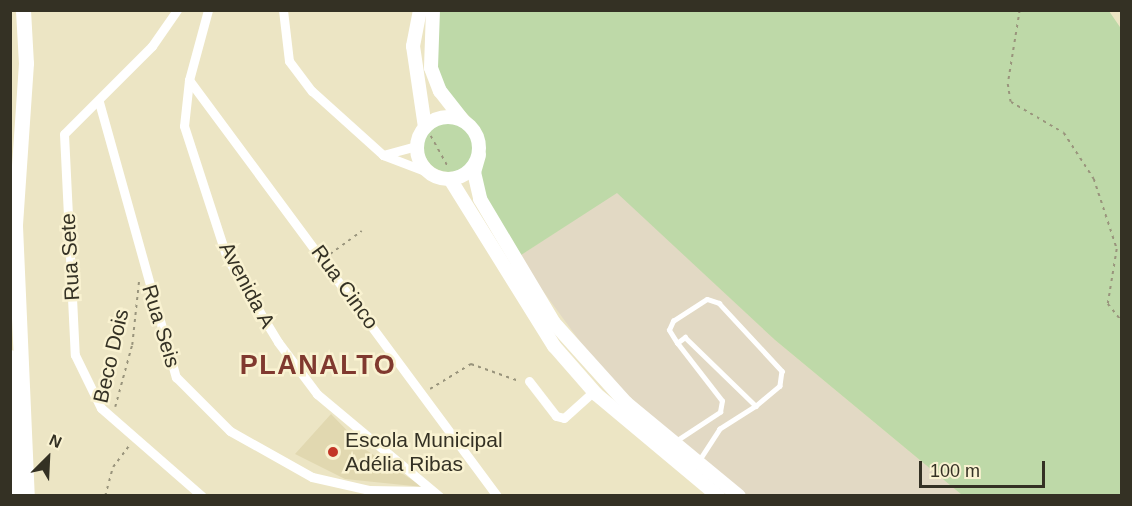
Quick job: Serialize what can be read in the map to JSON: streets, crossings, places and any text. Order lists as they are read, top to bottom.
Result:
{
  "streets": {
    "street": [
      "Rua Sete",
      "Avenida A",
      "Rua Cinco",
      "Rua Seis"
    ],
    "path": ["Beco Dois"]
  },
  "crossings": [
    ["Rua Sete", "Rua Seis"],
    ["Rua Sete", "Beco Dois"],
    ["Avenida A", "Rua Cinco"],
    ["Avenida A", "Rua Seis"],
    ["Rua Seis", "Beco Dois"]
  ],
  "districts": ["PLANALTO"],
  "places": ["Escola Municipal Adélia Ribas"],
  "scale_bar": "100 m",
  "north": "top right"
}
